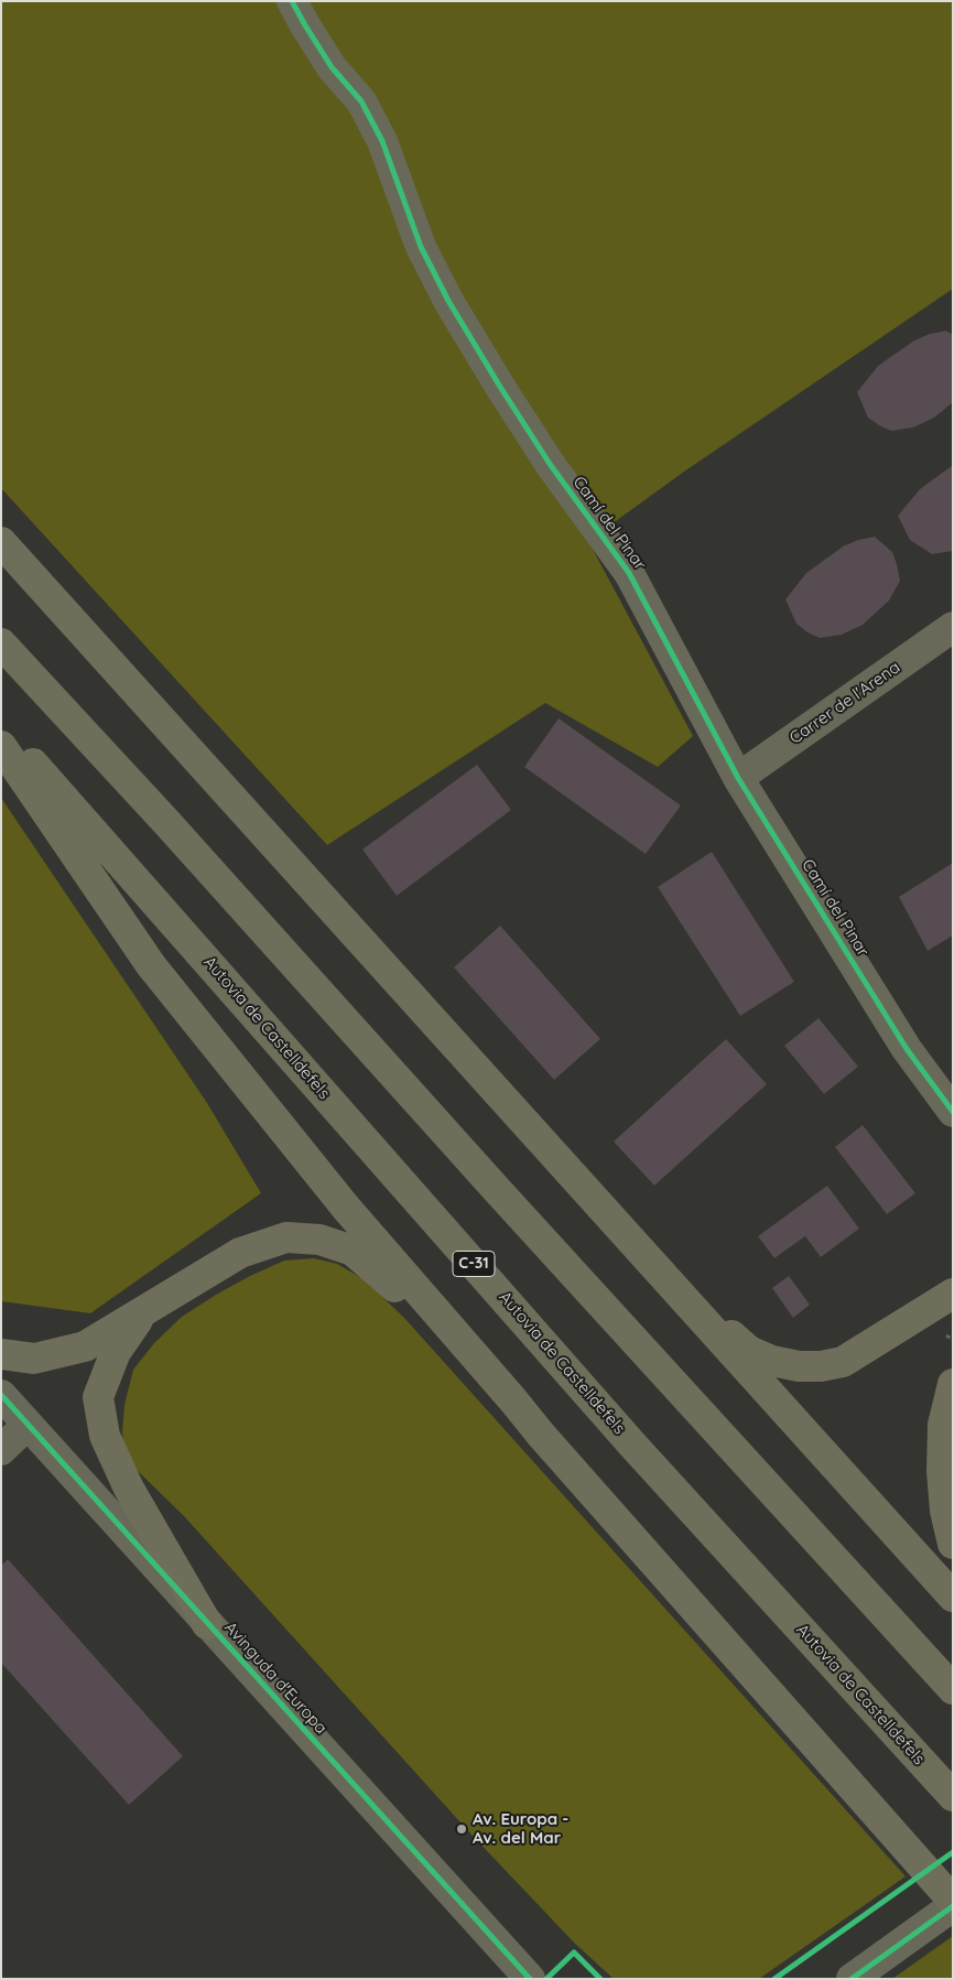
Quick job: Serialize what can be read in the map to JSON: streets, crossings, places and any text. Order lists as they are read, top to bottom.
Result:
{
  "streets": {
    "highway": ["Autovia de Castelldefels", "C-31"],
    "street": ["Camí del Pinar", "Carrer de l'Arena", "Avinguda d'Europa"]
  },
  "crossings": [
    ["Camí del Pinar", "Carrer de l'Arena"]
  ],
  "places": ["Av. Europa - Av. del Mar"]
}
